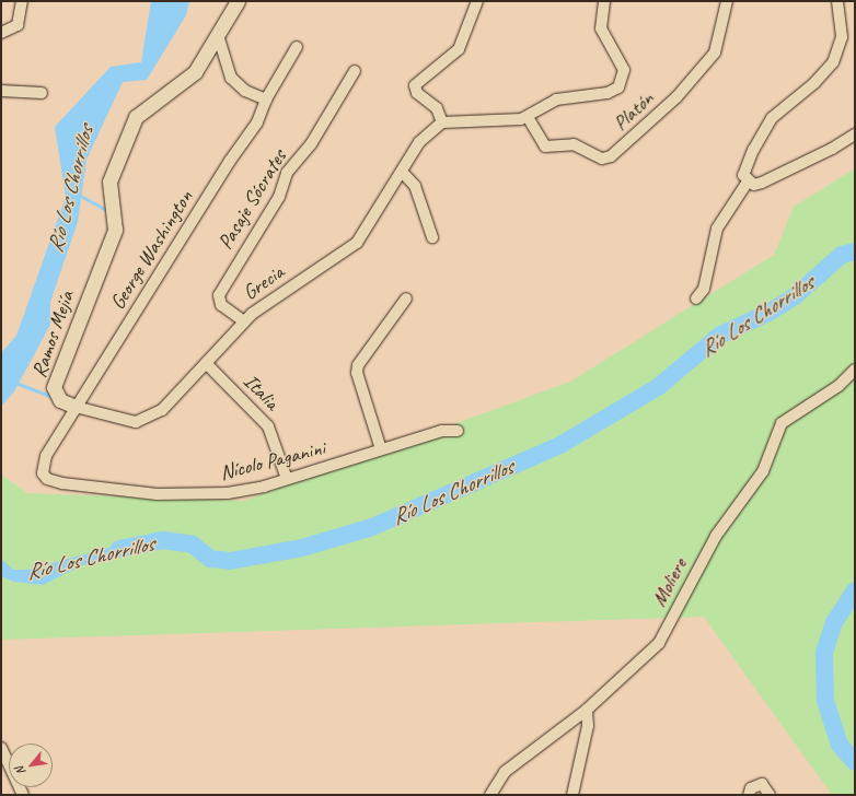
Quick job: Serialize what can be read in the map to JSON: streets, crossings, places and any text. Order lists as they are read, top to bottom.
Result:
{
  "streets": {
    "street": [
      "Platón",
      "Pasaje Sócrates",
      "George Washington",
      "Grecia",
      "Ramos Mejía",
      "Italia",
      "Nícolo Paganini",
      "Moliere"
    ]
  },
  "crossings": [
    ["Pasaje Sócrates", "Grecia"],
    ["George Washington", "Grecia"],
    ["George Washington", "Ramos Mejía"],
    ["George Washington", "Nícolo Paganini"],
    ["Grecia", "Ramos Mejía"],
    ["Grecia", "Italia"],
    ["Italia", "Nícolo Paganini"]
  ],
  "water": ["Río Los Chorrillos"],
  "north": "bottom left"
}
